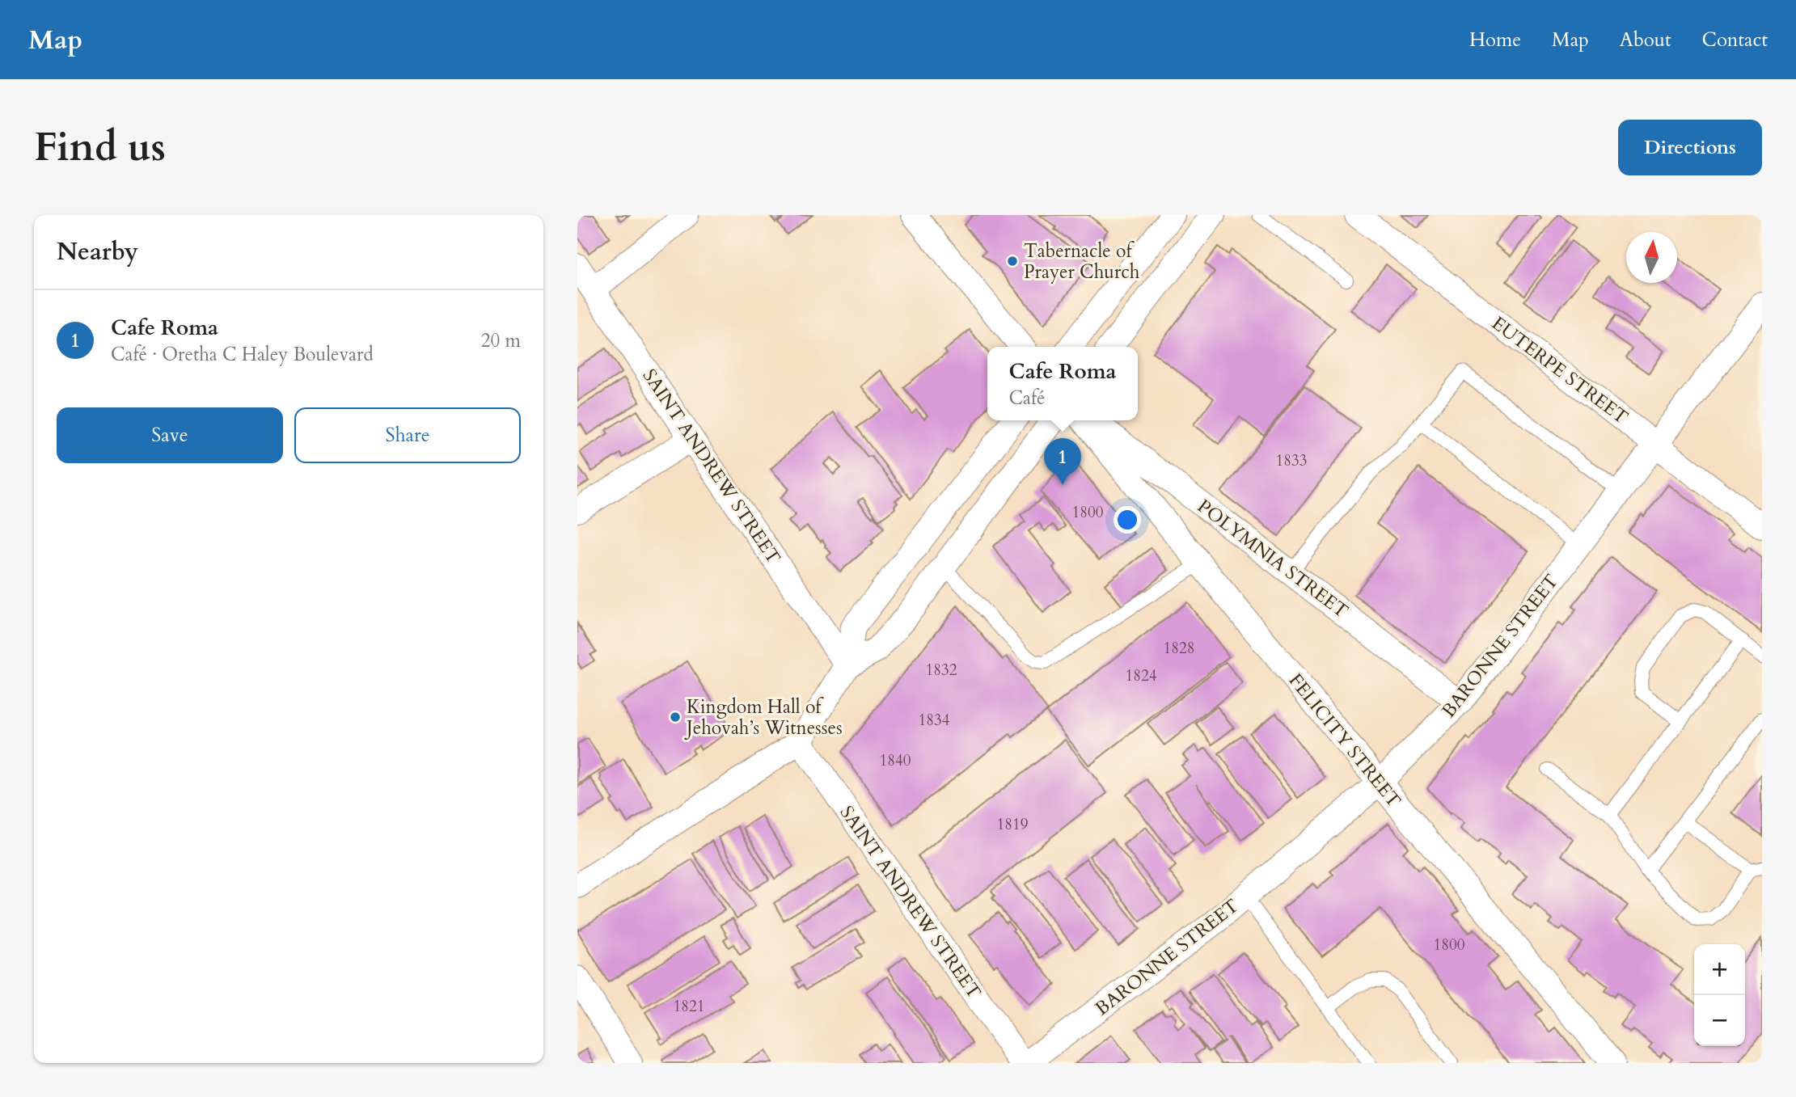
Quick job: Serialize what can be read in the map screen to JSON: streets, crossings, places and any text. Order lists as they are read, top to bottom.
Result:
{
  "streets": {
    "street": [
      "EUTERPE STREET",
      "SAINT ANDREW STREET",
      "POLYMNIA STREET",
      "BARONNE STREET",
      "FELICITY STREET"
    ]
  },
  "crossings": [
    ["EUTERPE STREET", "BARONNE STREET"],
    ["POLYMNIA STREET", "BARONNE STREET"],
    ["BARONNE STREET", "FELICITY STREET"]
  ],
  "places": ["Tabernacle of Prayer Church", "Kingdom Hall of Jehovah’s Witnesses"],
  "house_numbers": [
    "1833",
    "1800",
    "1828",
    "1832",
    "1824",
    "1834",
    "1840",
    "1819",
    "1800",
    "1821"
  ],
  "north": "top",
  "page": {
    "header": "Map",
    "nav": [
      "Home",
      "Map",
      "About",
      "Contact"
    ],
    "buttons": [
      "Directions",
      ["Save", "Share"]
    ],
    "title": "Find us",
    "heading": "Nearby",
    "list": [
      {
        "mark": "1",
        "name": "Cafe Roma",
        "note": "Café · Oretha C Haley Boulevard",
        "value": "20 m"
      }
    ],
    "popup": ["Cafe Roma", "Café"],
    "pins": "1",
    "map_buttons": ["+", "−"]
  }
}
